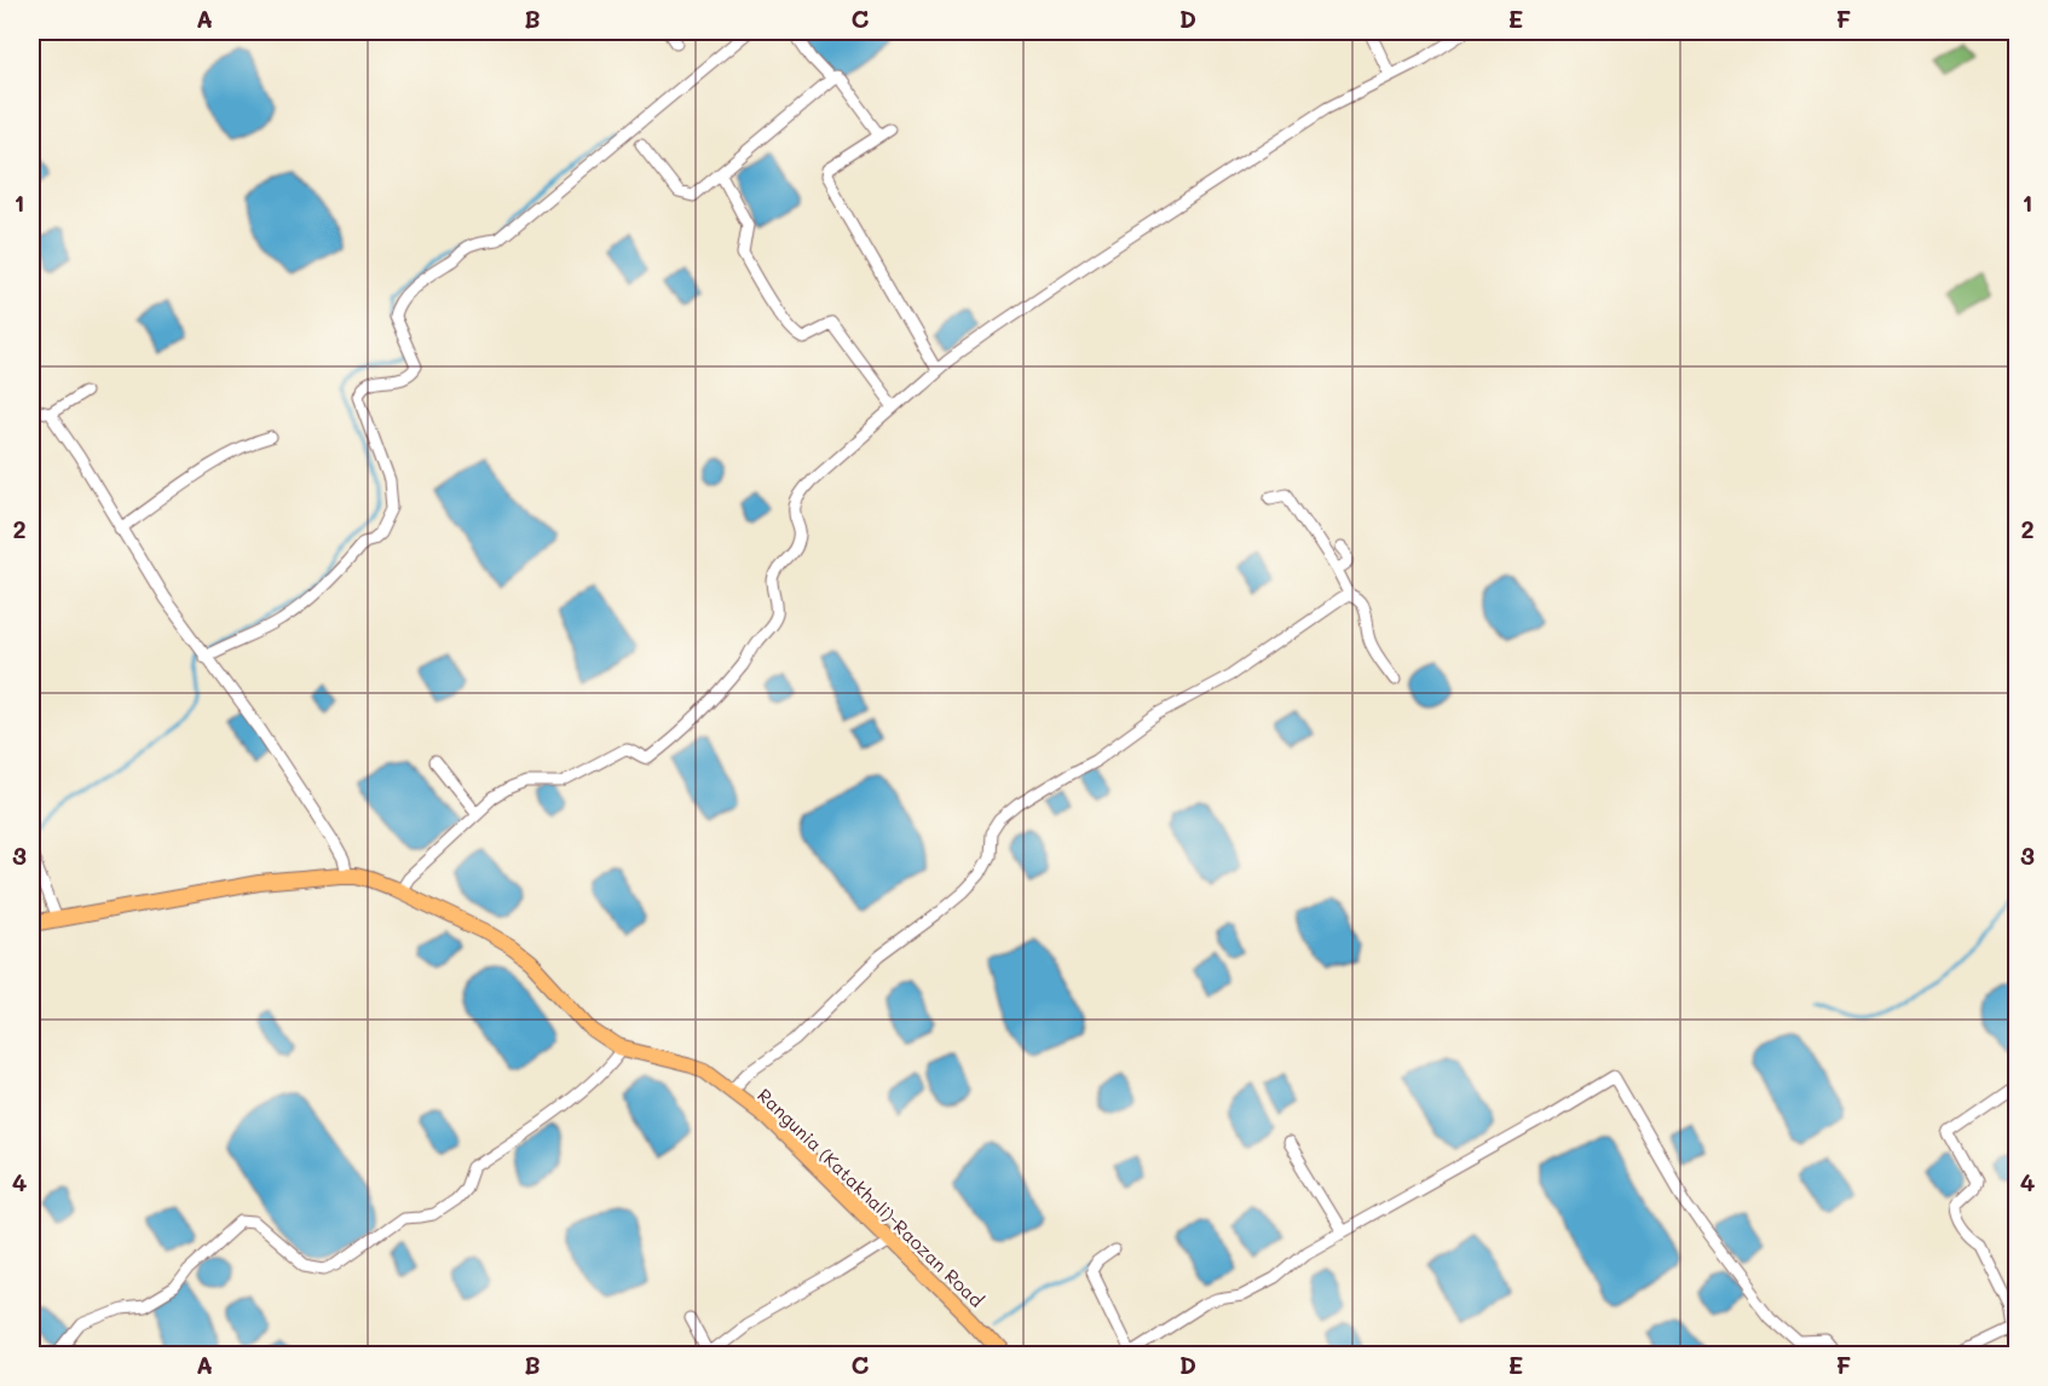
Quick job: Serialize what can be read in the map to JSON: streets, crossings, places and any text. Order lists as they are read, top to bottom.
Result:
{
  "streets": {
    "main road": ["Rangunia (Katakhali)-Raozan Road"]
  },
  "grid": {
    "columns": [
      "A",
      "B",
      "C",
      "D",
      "E",
      "F"
    ],
    "rows": [
      "1",
      "2",
      "3",
      "4"
    ]
  }
}
